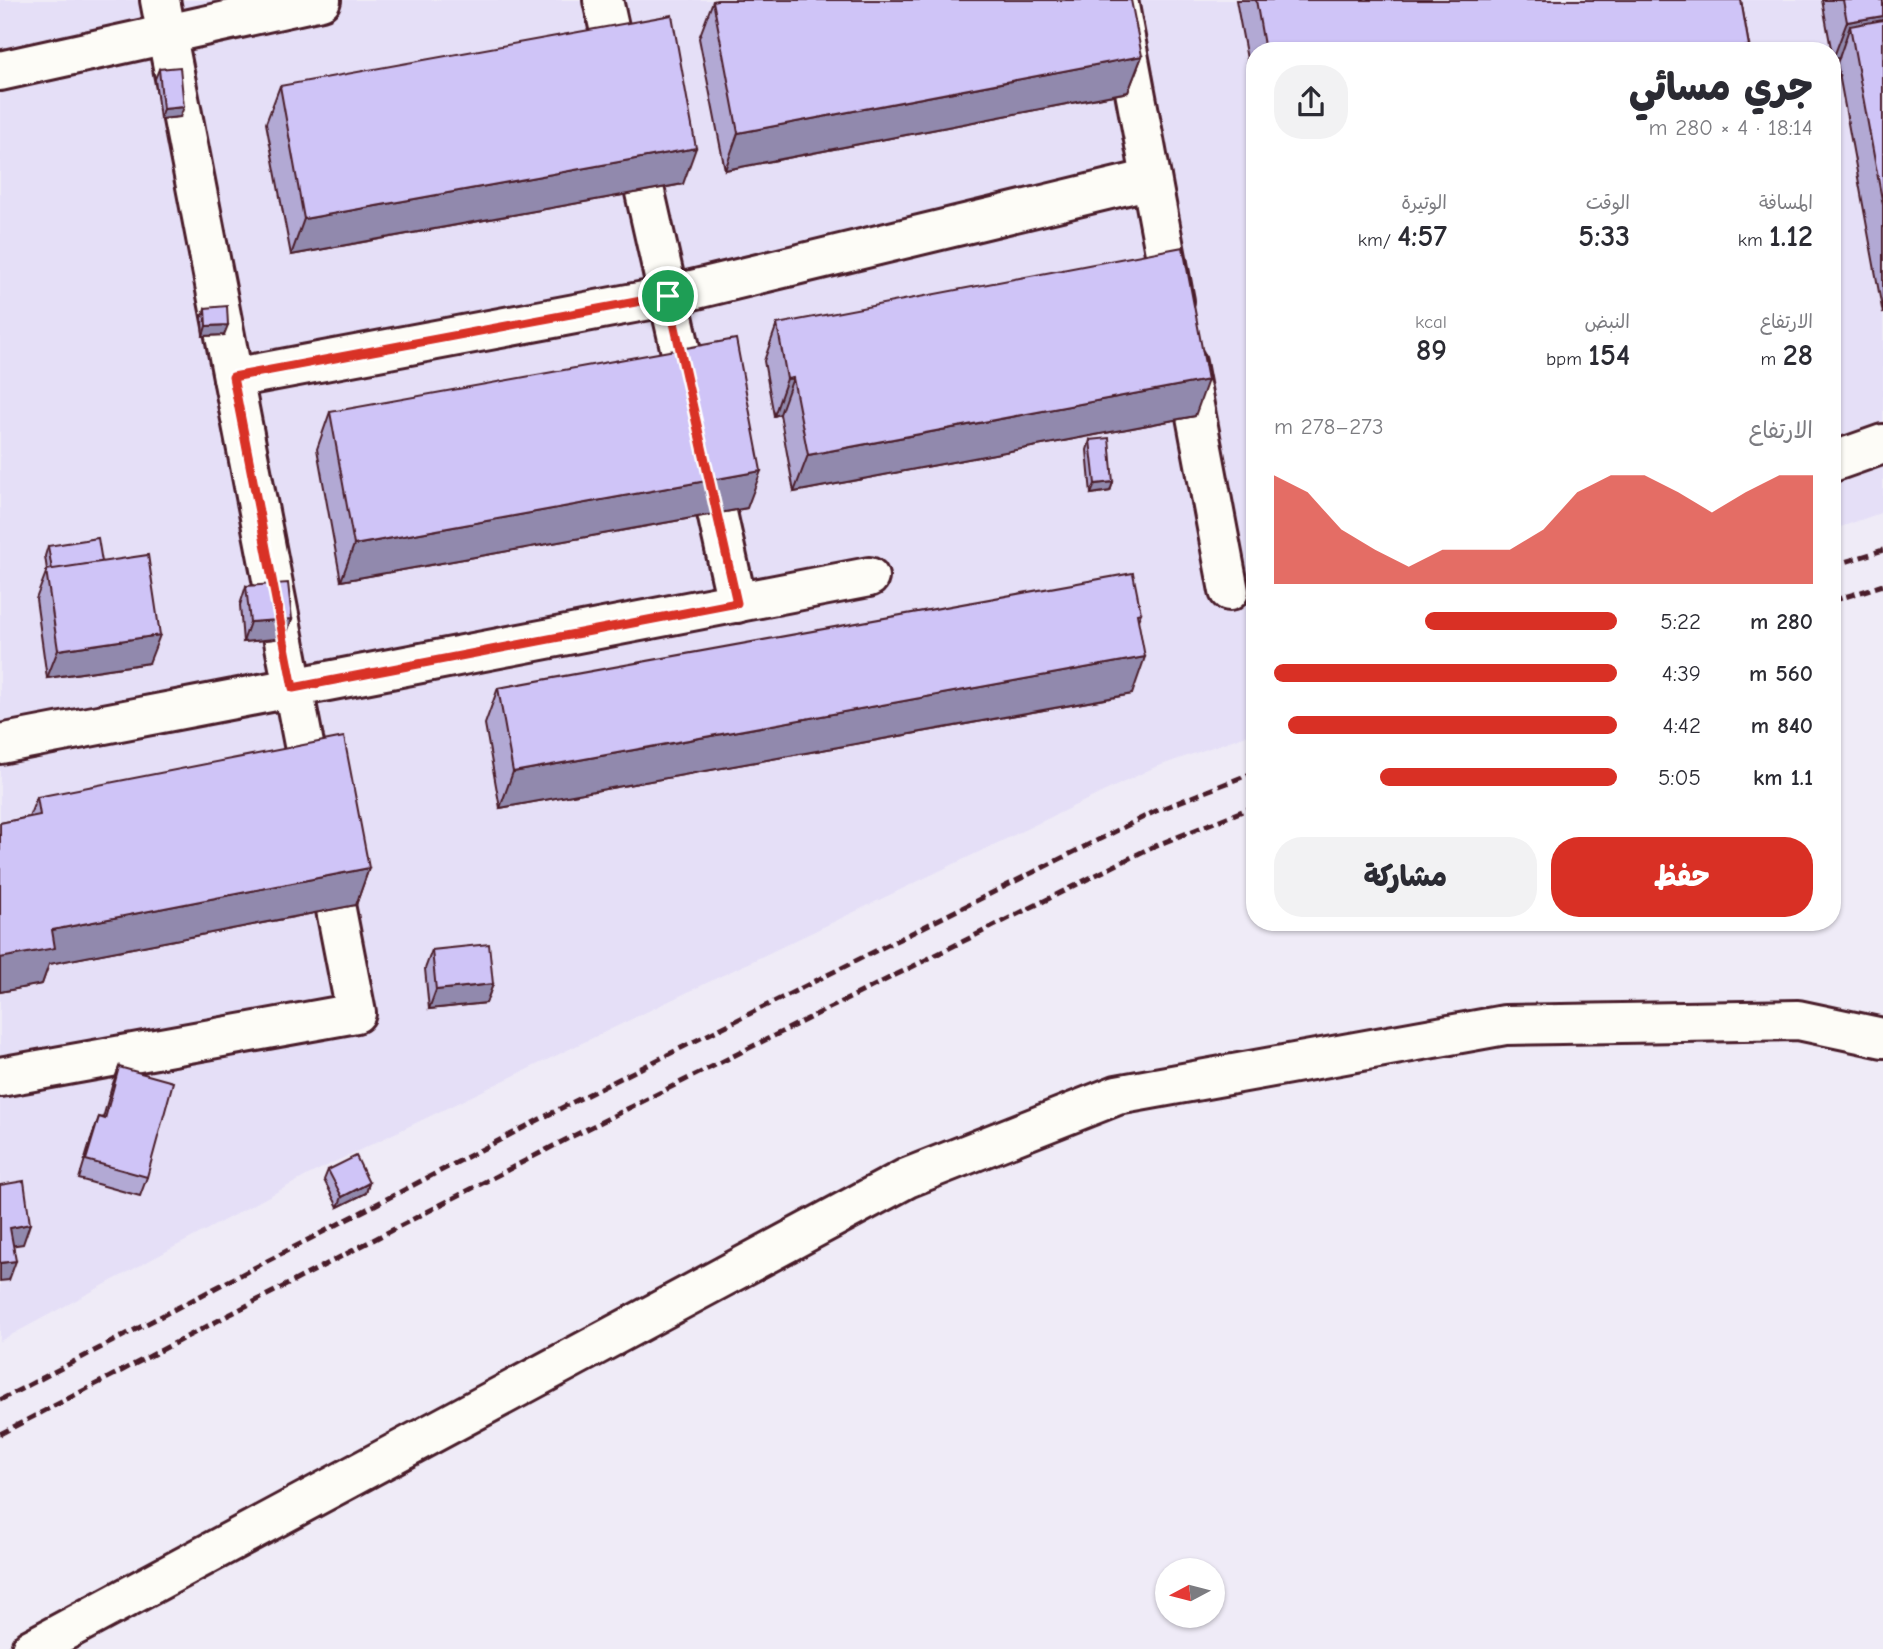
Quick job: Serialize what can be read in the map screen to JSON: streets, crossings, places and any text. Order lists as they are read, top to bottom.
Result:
{
  "north": "left",
  "page": {
    "heading": ["جري مسائي", "18:14 · 4 × 280 m"],
    "stats": [
      ["المسافة", "1.12 km"],
      ["الوقت", "5:33"],
      ["الوتيرة", "4:57 /km"],
      ["الارتفاع", "28 m"],
      ["النبض", "154 bpm"],
      ["kcal", "89"]
    ],
    "chart": ["الارتفاع", "273–278 m"],
    "list": [
      {
        "name": "280 m",
        "note": "5:22"
      },
      {
        "name": "560 m",
        "note": "4:39"
      },
      {
        "name": "840 m",
        "note": "4:42"
      },
      {
        "name": "1.1 km",
        "note": "5:05"
      }
    ],
    "buttons": ["حفظ", "مشاركة"]
  }
}
